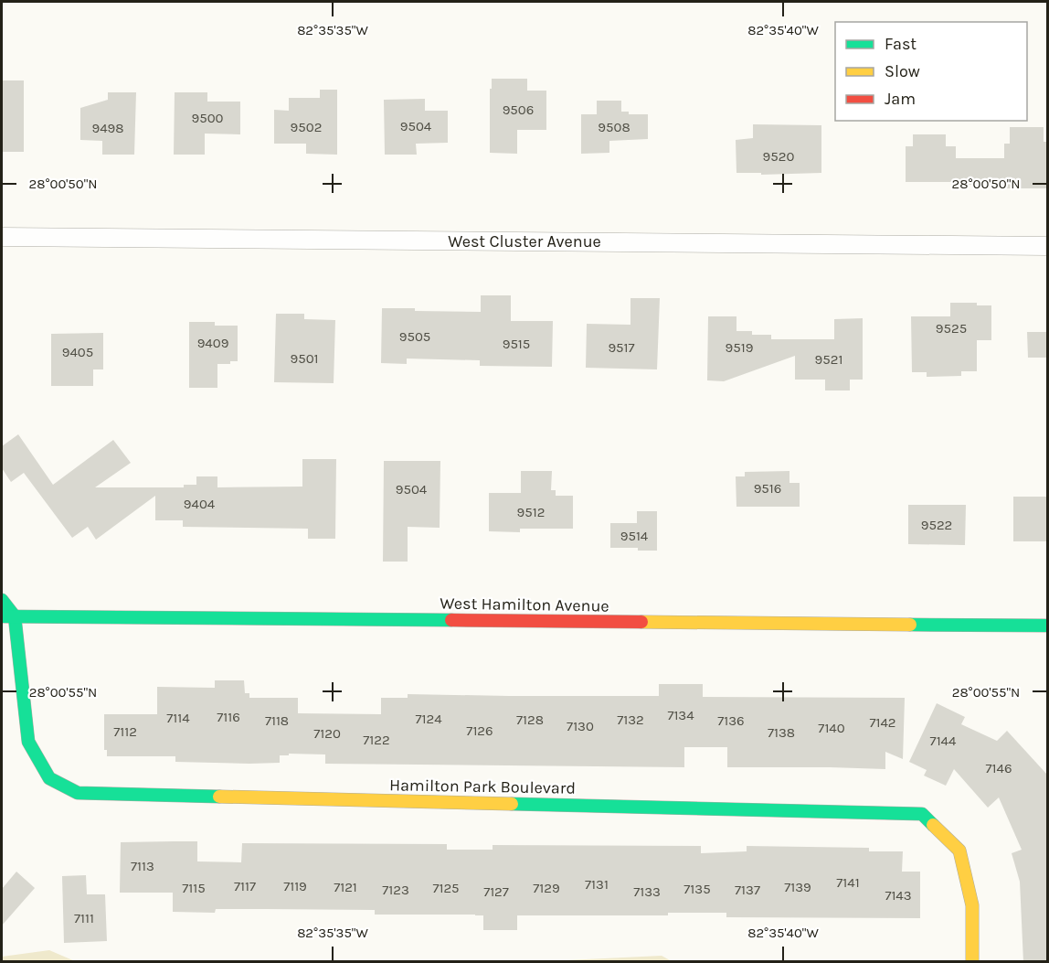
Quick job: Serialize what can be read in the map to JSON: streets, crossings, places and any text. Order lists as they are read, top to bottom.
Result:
{
  "streets": {
    "street": ["West Cluster Avenue", "West Hamilton Avenue", "Hamilton Park Boulevard"]
  },
  "crossings": [
    ["West Hamilton Avenue", "Hamilton Park Boulevard"]
  ],
  "house_numbers": [
    "9506",
    "9500",
    "9504",
    "9502",
    "9508",
    "9498",
    "9520",
    "9525",
    "9505",
    "9409",
    "9515",
    "9517",
    "9519",
    "9405",
    "9501",
    "9521",
    "9516",
    "9504",
    "9404",
    "9512",
    "9522",
    "9514",
    "7134",
    "7116",
    "7114",
    "7124",
    "7128",
    "7132",
    "7118",
    "7136",
    "7142",
    "7130",
    "7140",
    "7126",
    "7112",
    "7138",
    "7120",
    "7122",
    "7144",
    "7146",
    "7113",
    "7141",
    "7131",
    "7117",
    "7119",
    "7121",
    "7139",
    "7115",
    "7125",
    "7129",
    "7135",
    "7123",
    "7137",
    "7127",
    "7133",
    "7143",
    "7111"
  ],
  "legend": ["Fast", "Slow", "Jam"],
  "coordinates": [
    "82°35'35\"W",
    "82°35'40\"W",
    "28°00'50\"N",
    "28°00'55\"N"
  ]
}
